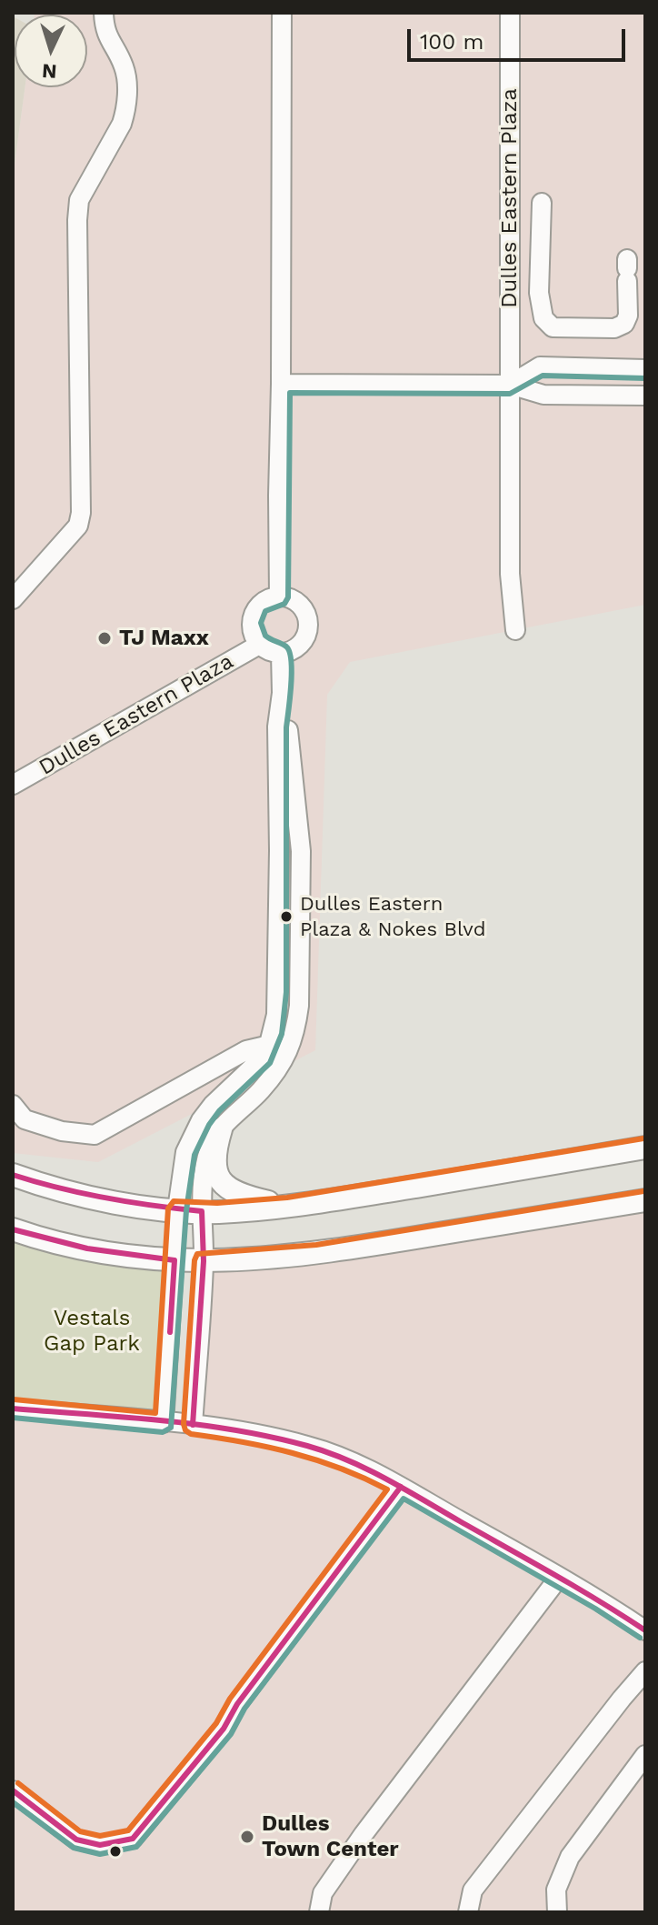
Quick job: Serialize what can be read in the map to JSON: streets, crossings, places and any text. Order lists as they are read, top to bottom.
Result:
{
  "streets": {
    "street": ["Dulles Eastern Plaza"]
  },
  "parks": ["Vestals Gap Park"],
  "places": ["TJ Maxx", "Dulles Eastern Plaza & Nokes Blvd", "Dulles Town Center"],
  "scale_bar": "100 m",
  "north": "bottom"
}
